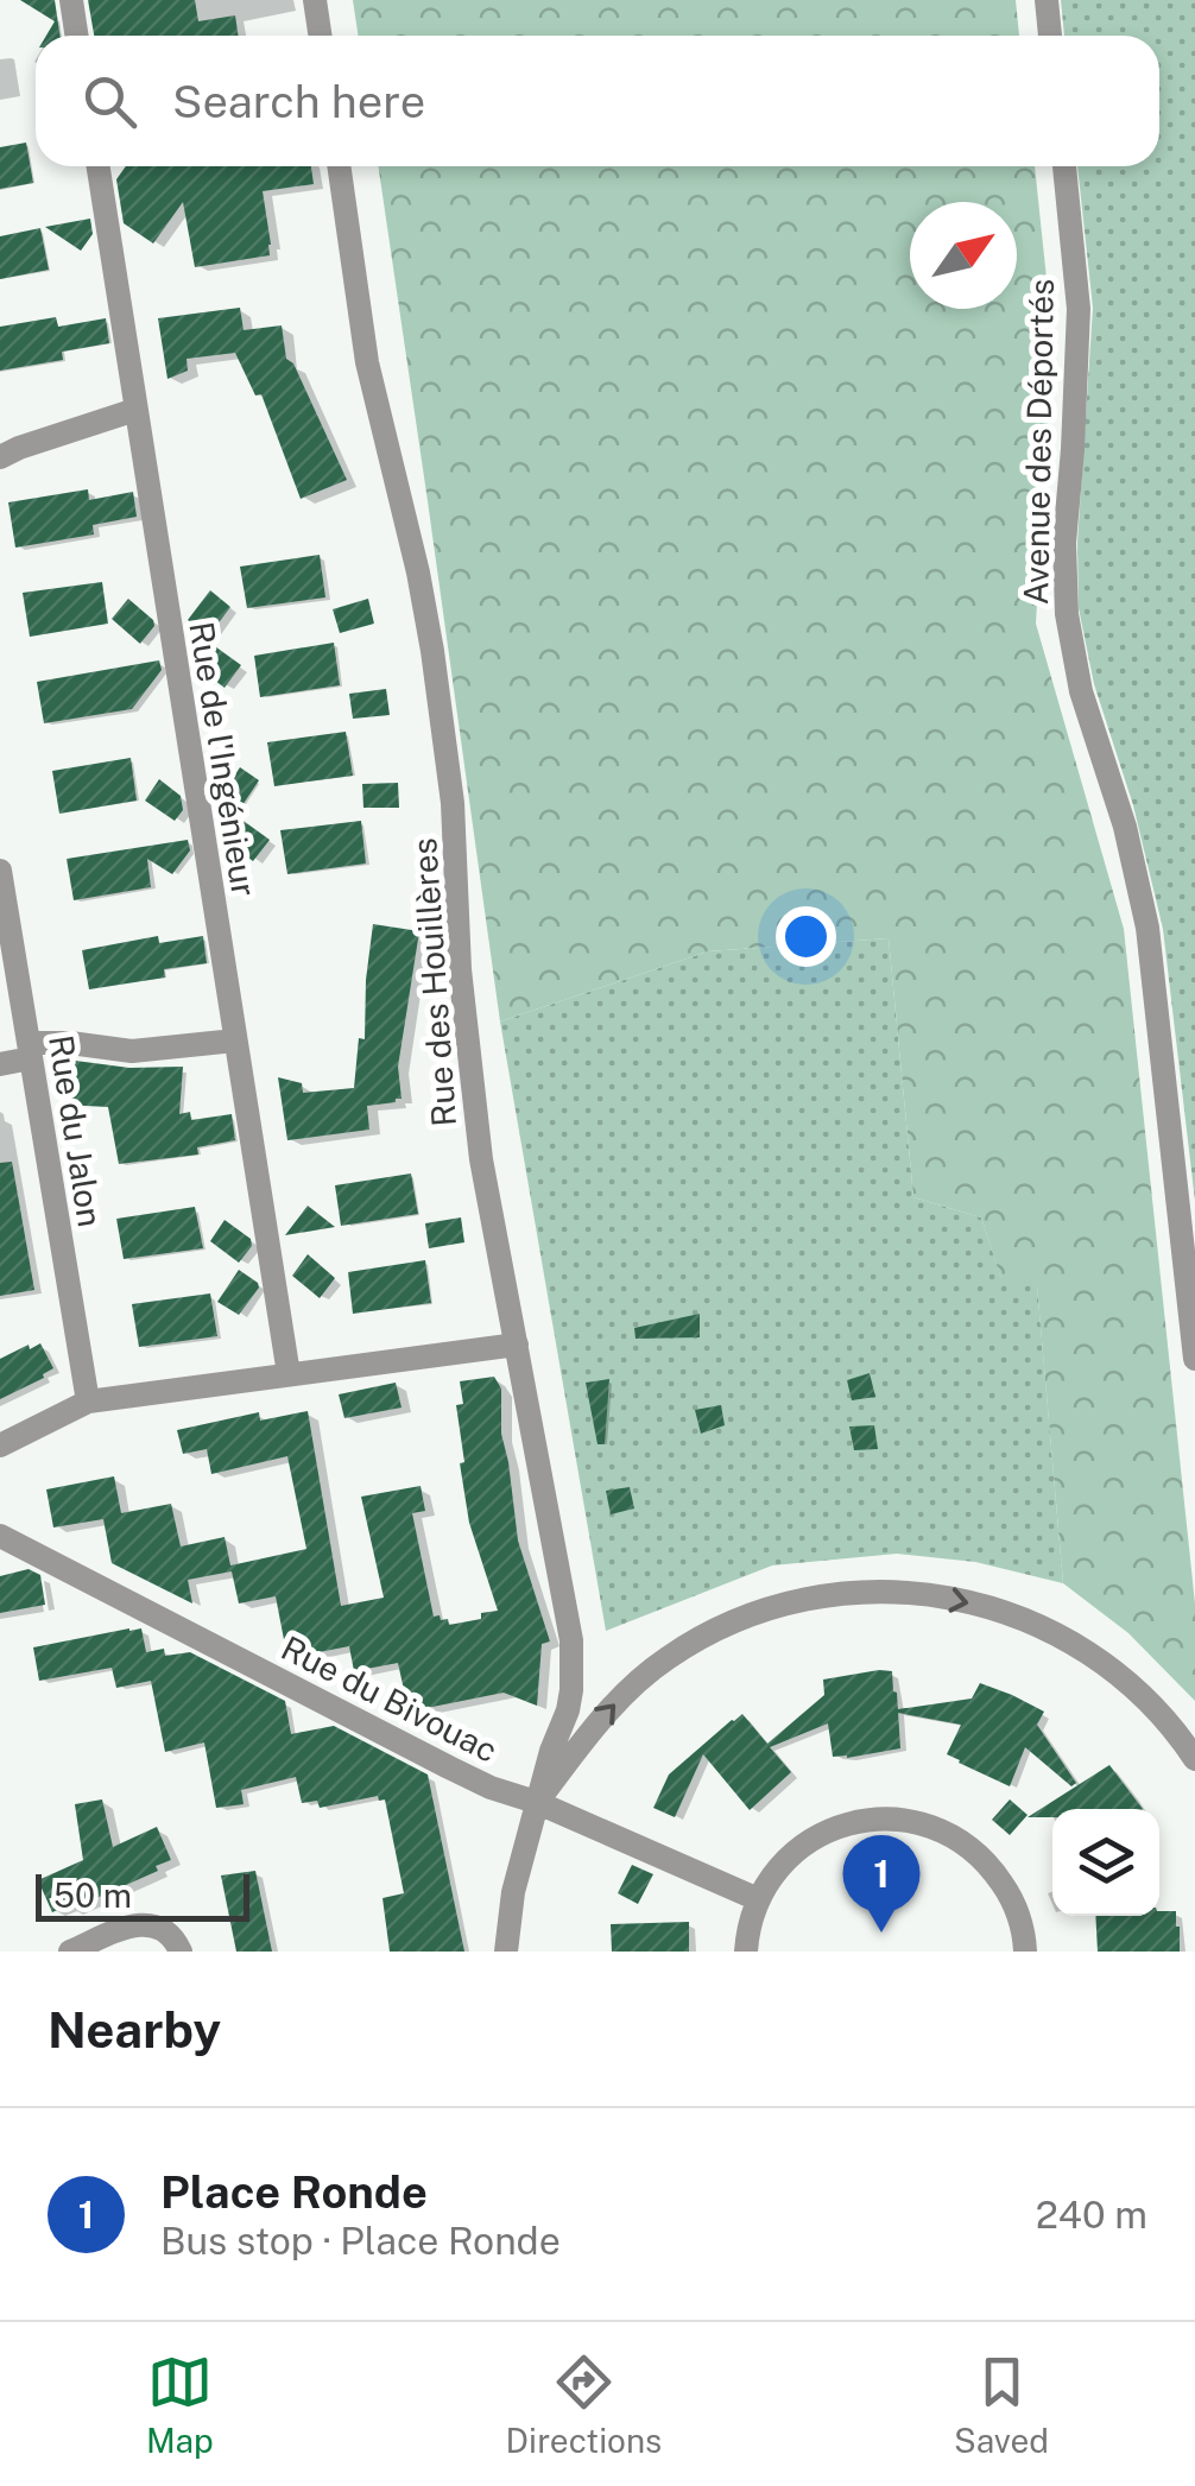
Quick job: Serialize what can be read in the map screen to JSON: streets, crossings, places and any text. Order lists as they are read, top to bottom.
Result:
{
  "streets": {
    "street": [
      "Avenue des Déportés",
      "Rue de l'Ingénieur",
      "Rue des Houillères",
      "Rue du Jalon",
      "Rue du Bivouac"
    ]
  },
  "crossings": [
    ["Rue des Houillères", "Rue du Bivouac"]
  ],
  "scale_bar": "50 m",
  "north": "top right",
  "page": {
    "search": "Search here",
    "pins": "1",
    "scale": "50 m",
    "heading": "Nearby",
    "list": [
      {
        "mark": "1",
        "name": "Place Ronde",
        "note": "Bus stop · Place Ronde",
        "value": "240 m"
      }
    ],
    "nav": ["Map", "Directions", "Saved"]
  }
}
